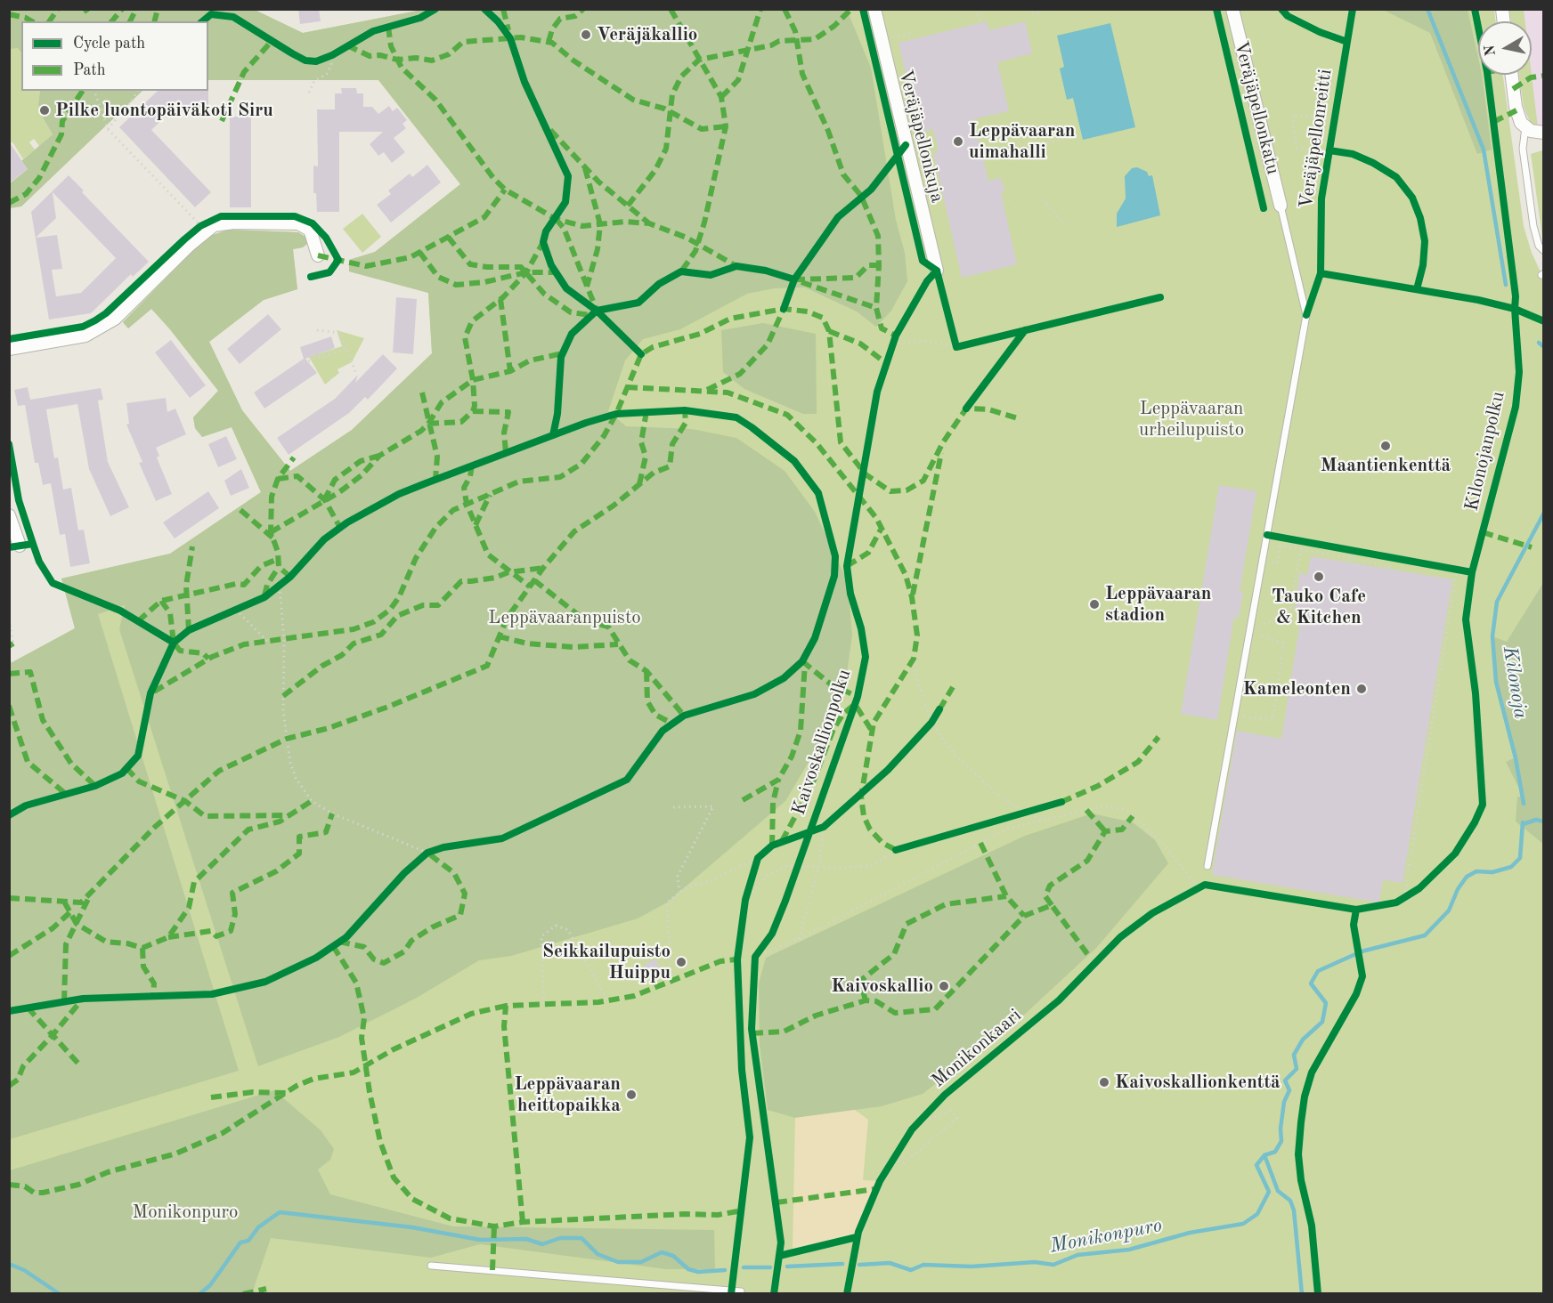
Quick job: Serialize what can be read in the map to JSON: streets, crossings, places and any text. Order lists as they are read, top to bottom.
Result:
{
  "streets": {
    "street": ["Veräjäpellonkatu", "Veräjäpellonkuja"],
    "path": ["Monikonkaari"],
    "cycle path": ["Veräjäpellonreitti", "Kilonojanpolku", "Kaivoskallionpolku"]
  },
  "water": ["Kilonoja", "Monikonpuro"],
  "parks": ["Leppävaaran urheilupuisto", "Leppävaaranpuisto", "Monikonpuro"],
  "places": [
    "Veräjäkallio",
    "Pilke luontopäiväkoti Siru",
    "Leppävaaran uimahalli",
    "Maantienkenttä",
    "Tauko Cafe & Kitchen",
    "Leppävaaran stadion",
    "Kameleonten",
    "Seikkailupuisto Huippu",
    "Kaivoskallio",
    "Kaivoskallionkenttä",
    "Leppävaaran heittopaikka"
  ],
  "legend": ["Cycle path", "Path"],
  "north": "left"
}
